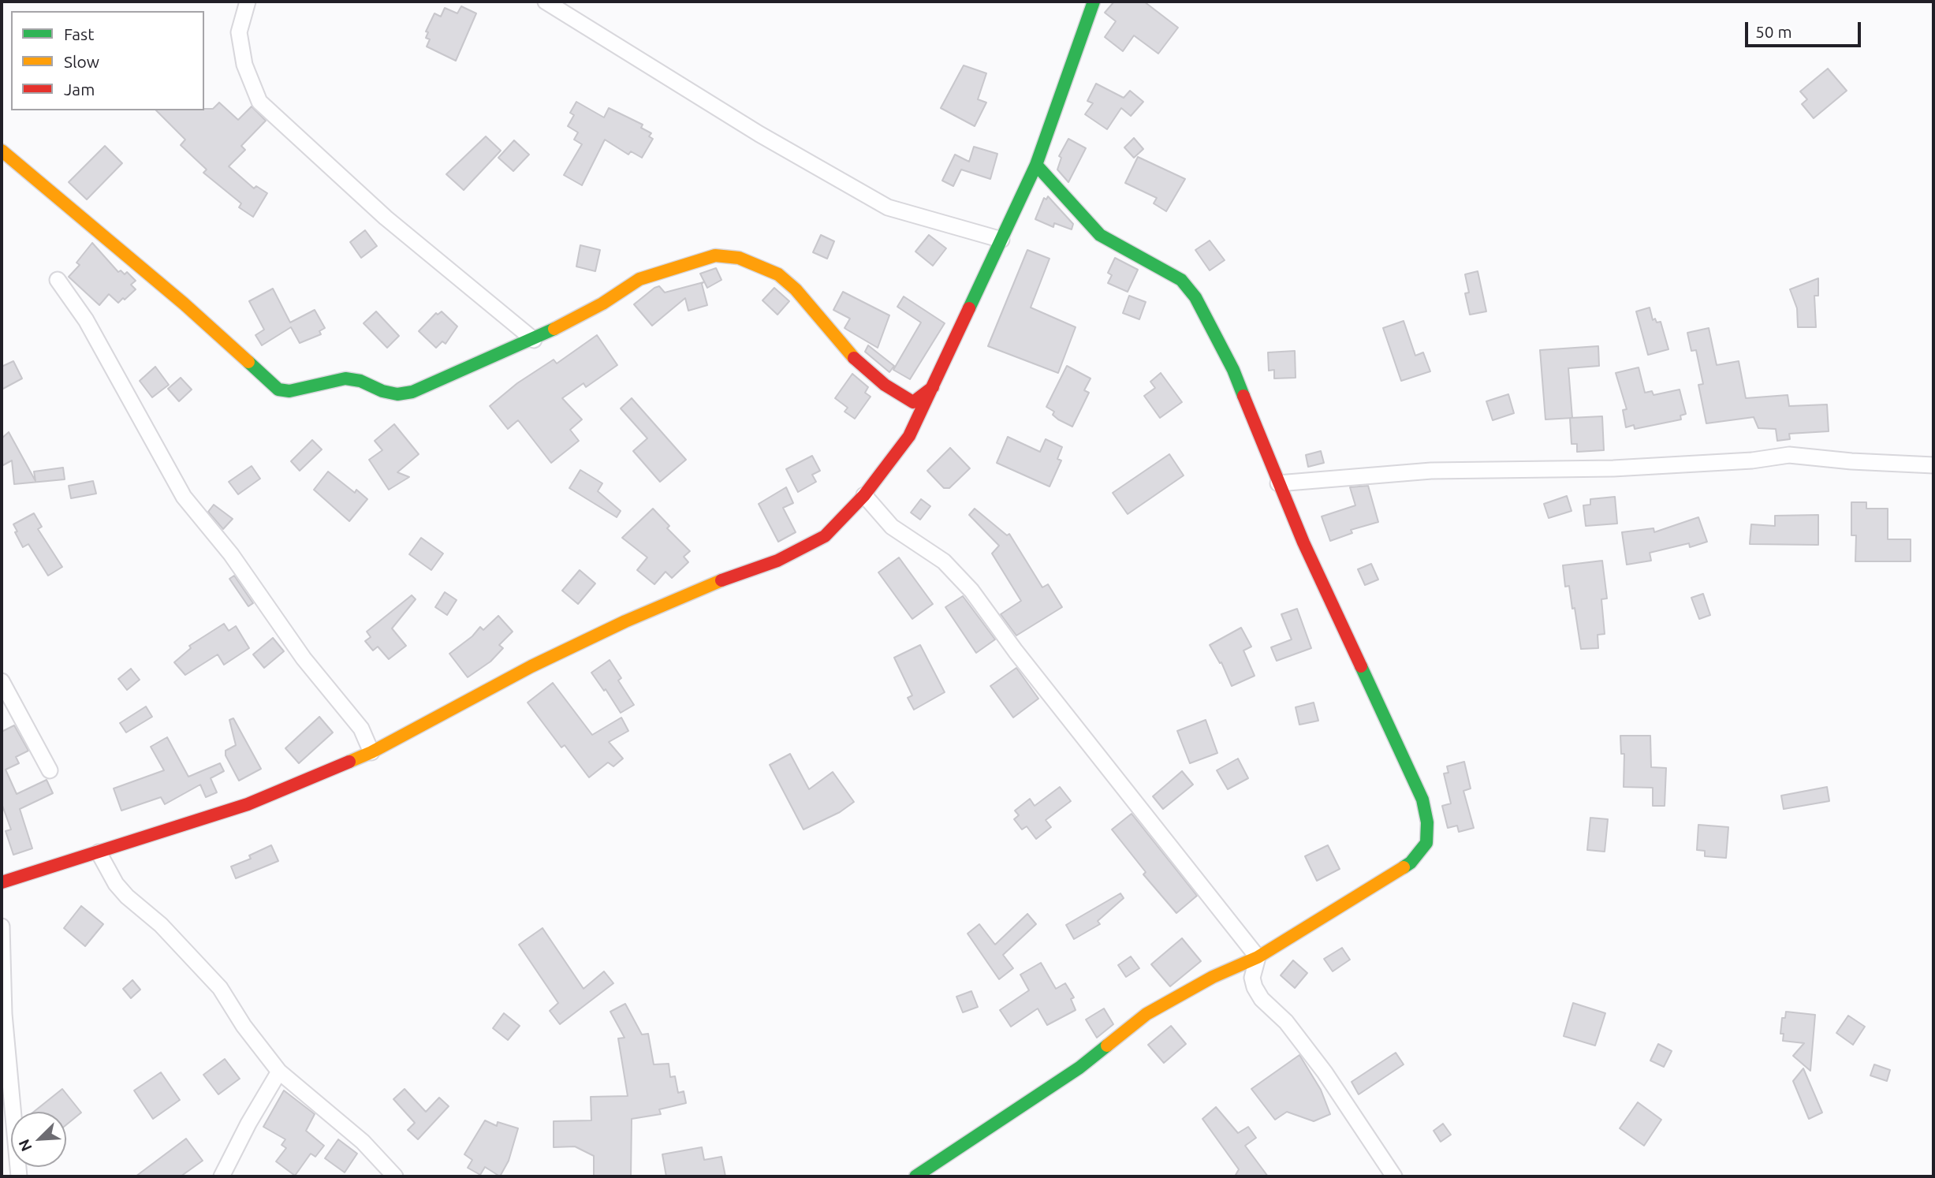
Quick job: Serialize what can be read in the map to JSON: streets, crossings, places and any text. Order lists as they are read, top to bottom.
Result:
{
  "legend": ["Fast", "Slow", "Jam"],
  "scale_bar": "50 m",
  "north": "bottom left"
}
